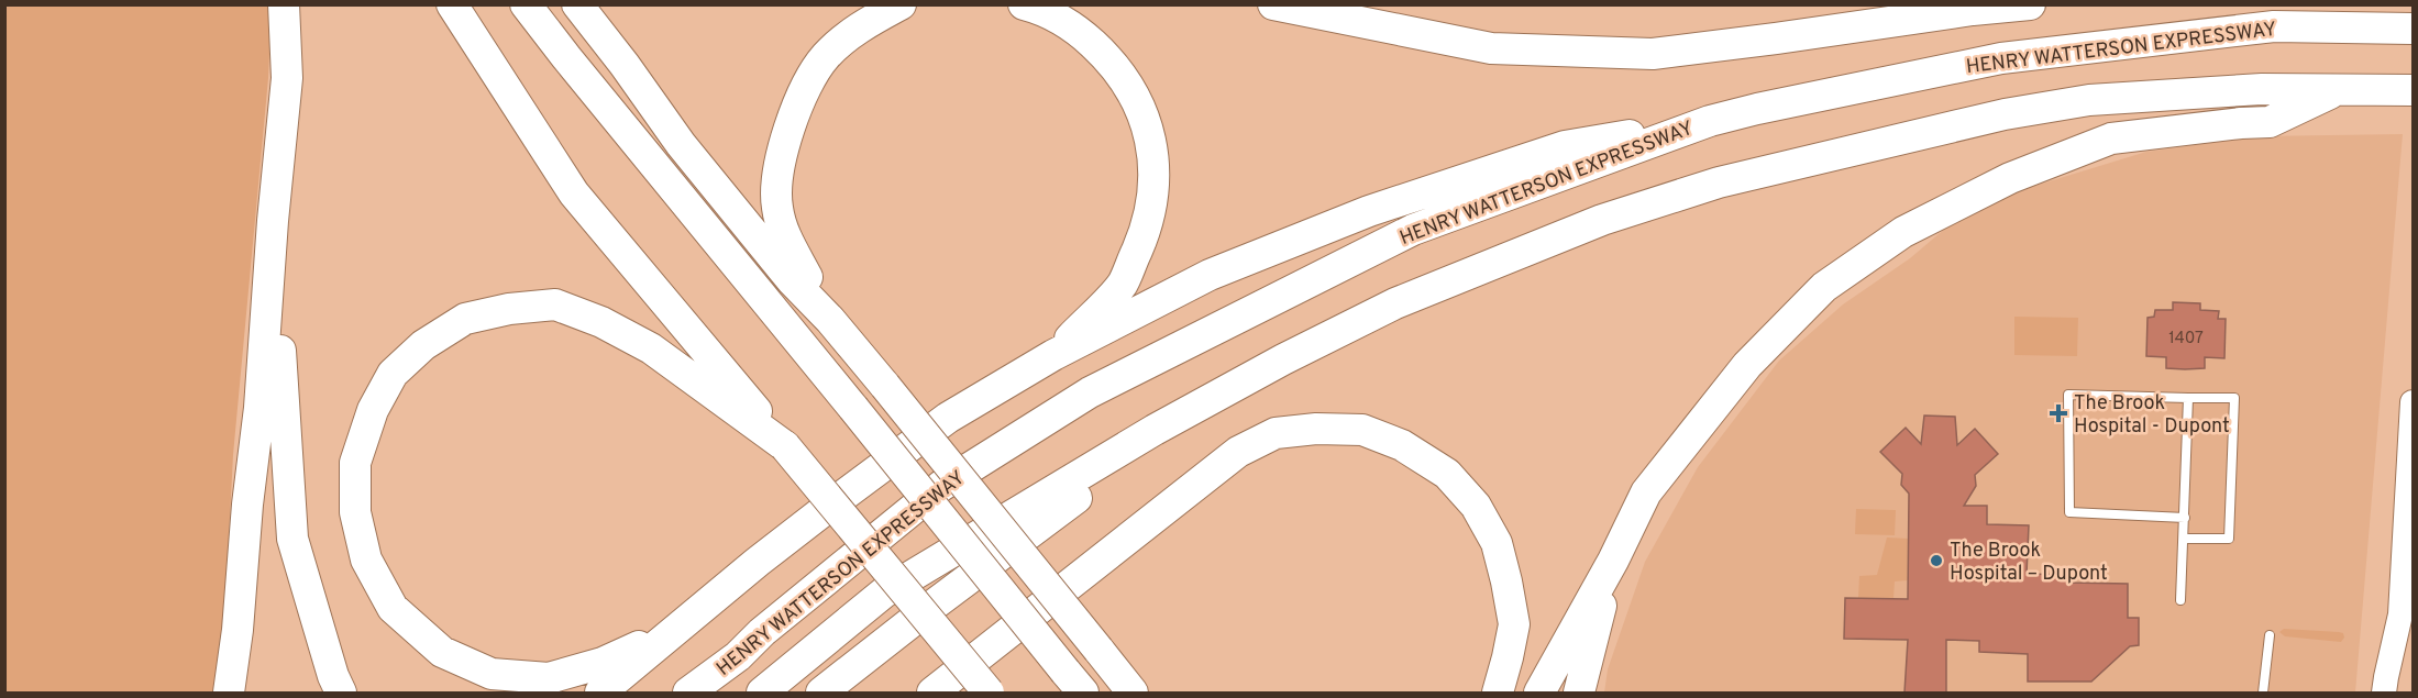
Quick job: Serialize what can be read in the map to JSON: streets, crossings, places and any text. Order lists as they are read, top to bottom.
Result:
{
  "streets": {
    "highway": ["HENRY WATTERSON EXPRESSWAY"]
  },
  "places": {
    "health": ["The Brook Hospital - Dupont"],
    "other": ["The Brook Hospital – Dupont"]
  },
  "house_numbers": ["1407"]
}
